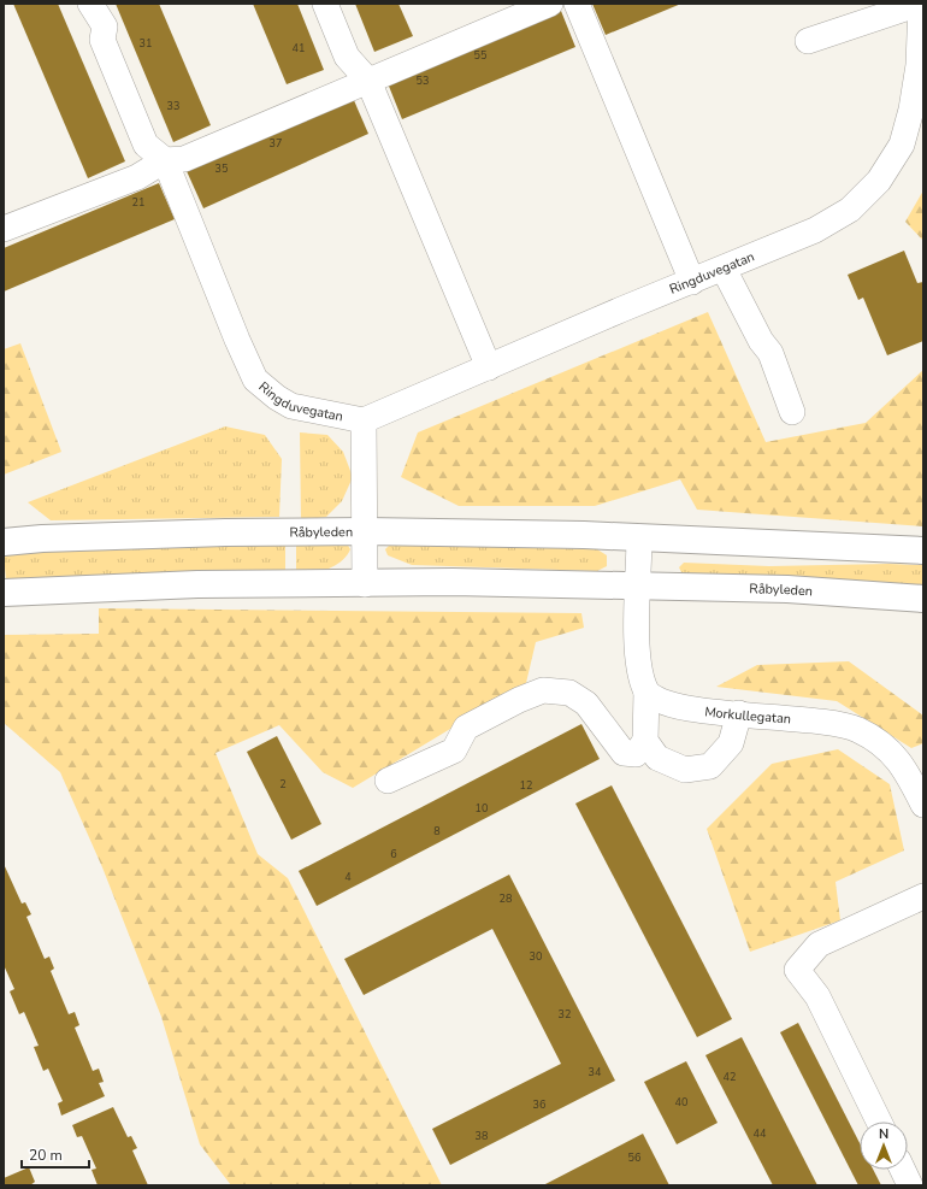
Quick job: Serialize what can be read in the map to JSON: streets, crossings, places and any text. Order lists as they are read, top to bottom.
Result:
{
  "streets": {
    "main road": ["Råbyleden"],
    "street": ["Ringduvegatan", "Morkullegatan"]
  },
  "house_numbers": [
    "31",
    "41",
    "55",
    "53",
    "33",
    "37",
    "35",
    "21",
    "2",
    "12",
    "10",
    "8",
    "6",
    "4",
    "28",
    "30",
    "32",
    "34",
    "42",
    "40",
    "36",
    "44",
    "38",
    "56"
  ],
  "scale_bar": "20 m",
  "north": "top"
}
